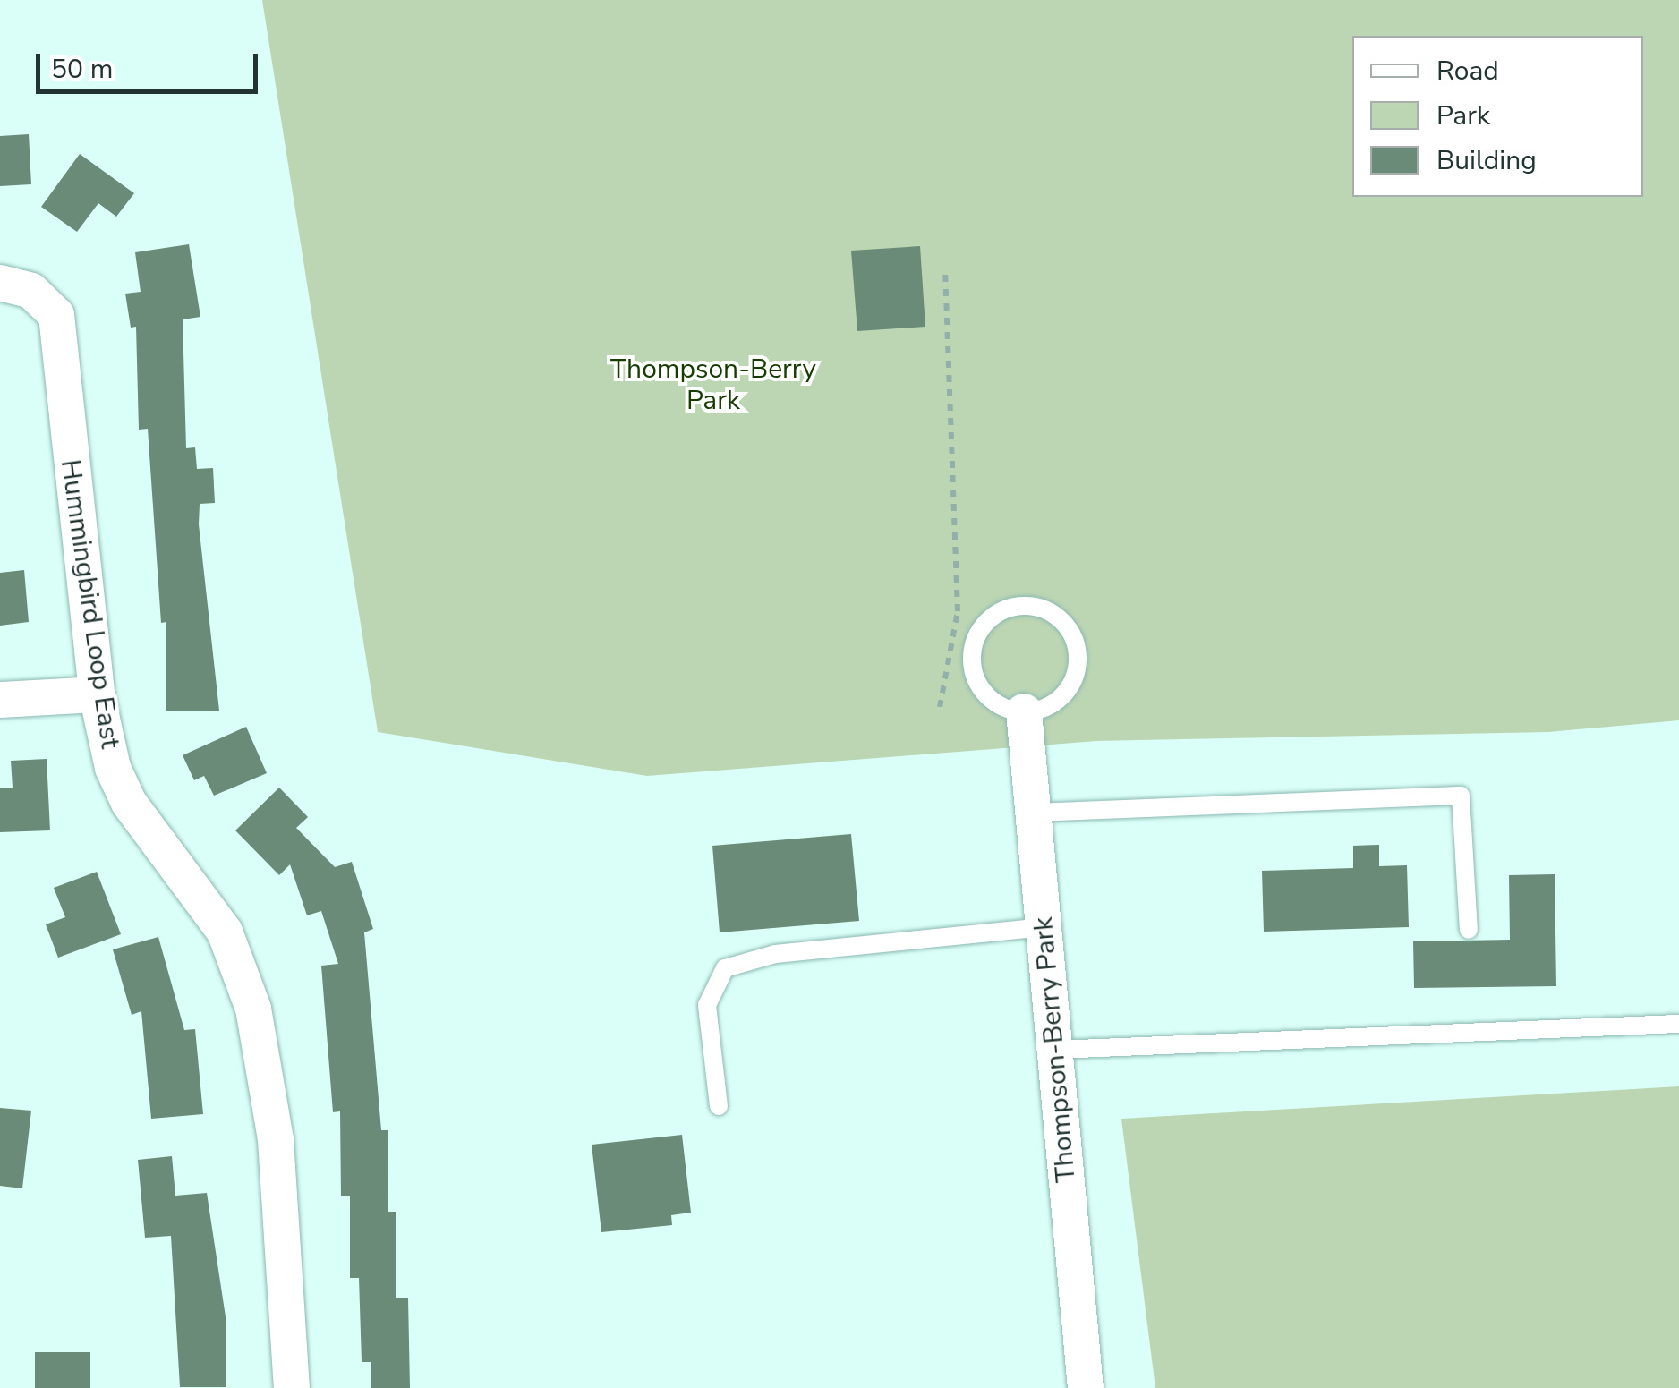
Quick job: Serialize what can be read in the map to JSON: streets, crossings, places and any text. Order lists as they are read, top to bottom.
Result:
{
  "streets": {
    "street": ["Hummingbird Loop East", "Thompson-Berry Park"]
  },
  "parks": ["Thompson-Berry Park"],
  "legend": ["Road", "Park", "Building"],
  "scale_bar": "50 m"
}
